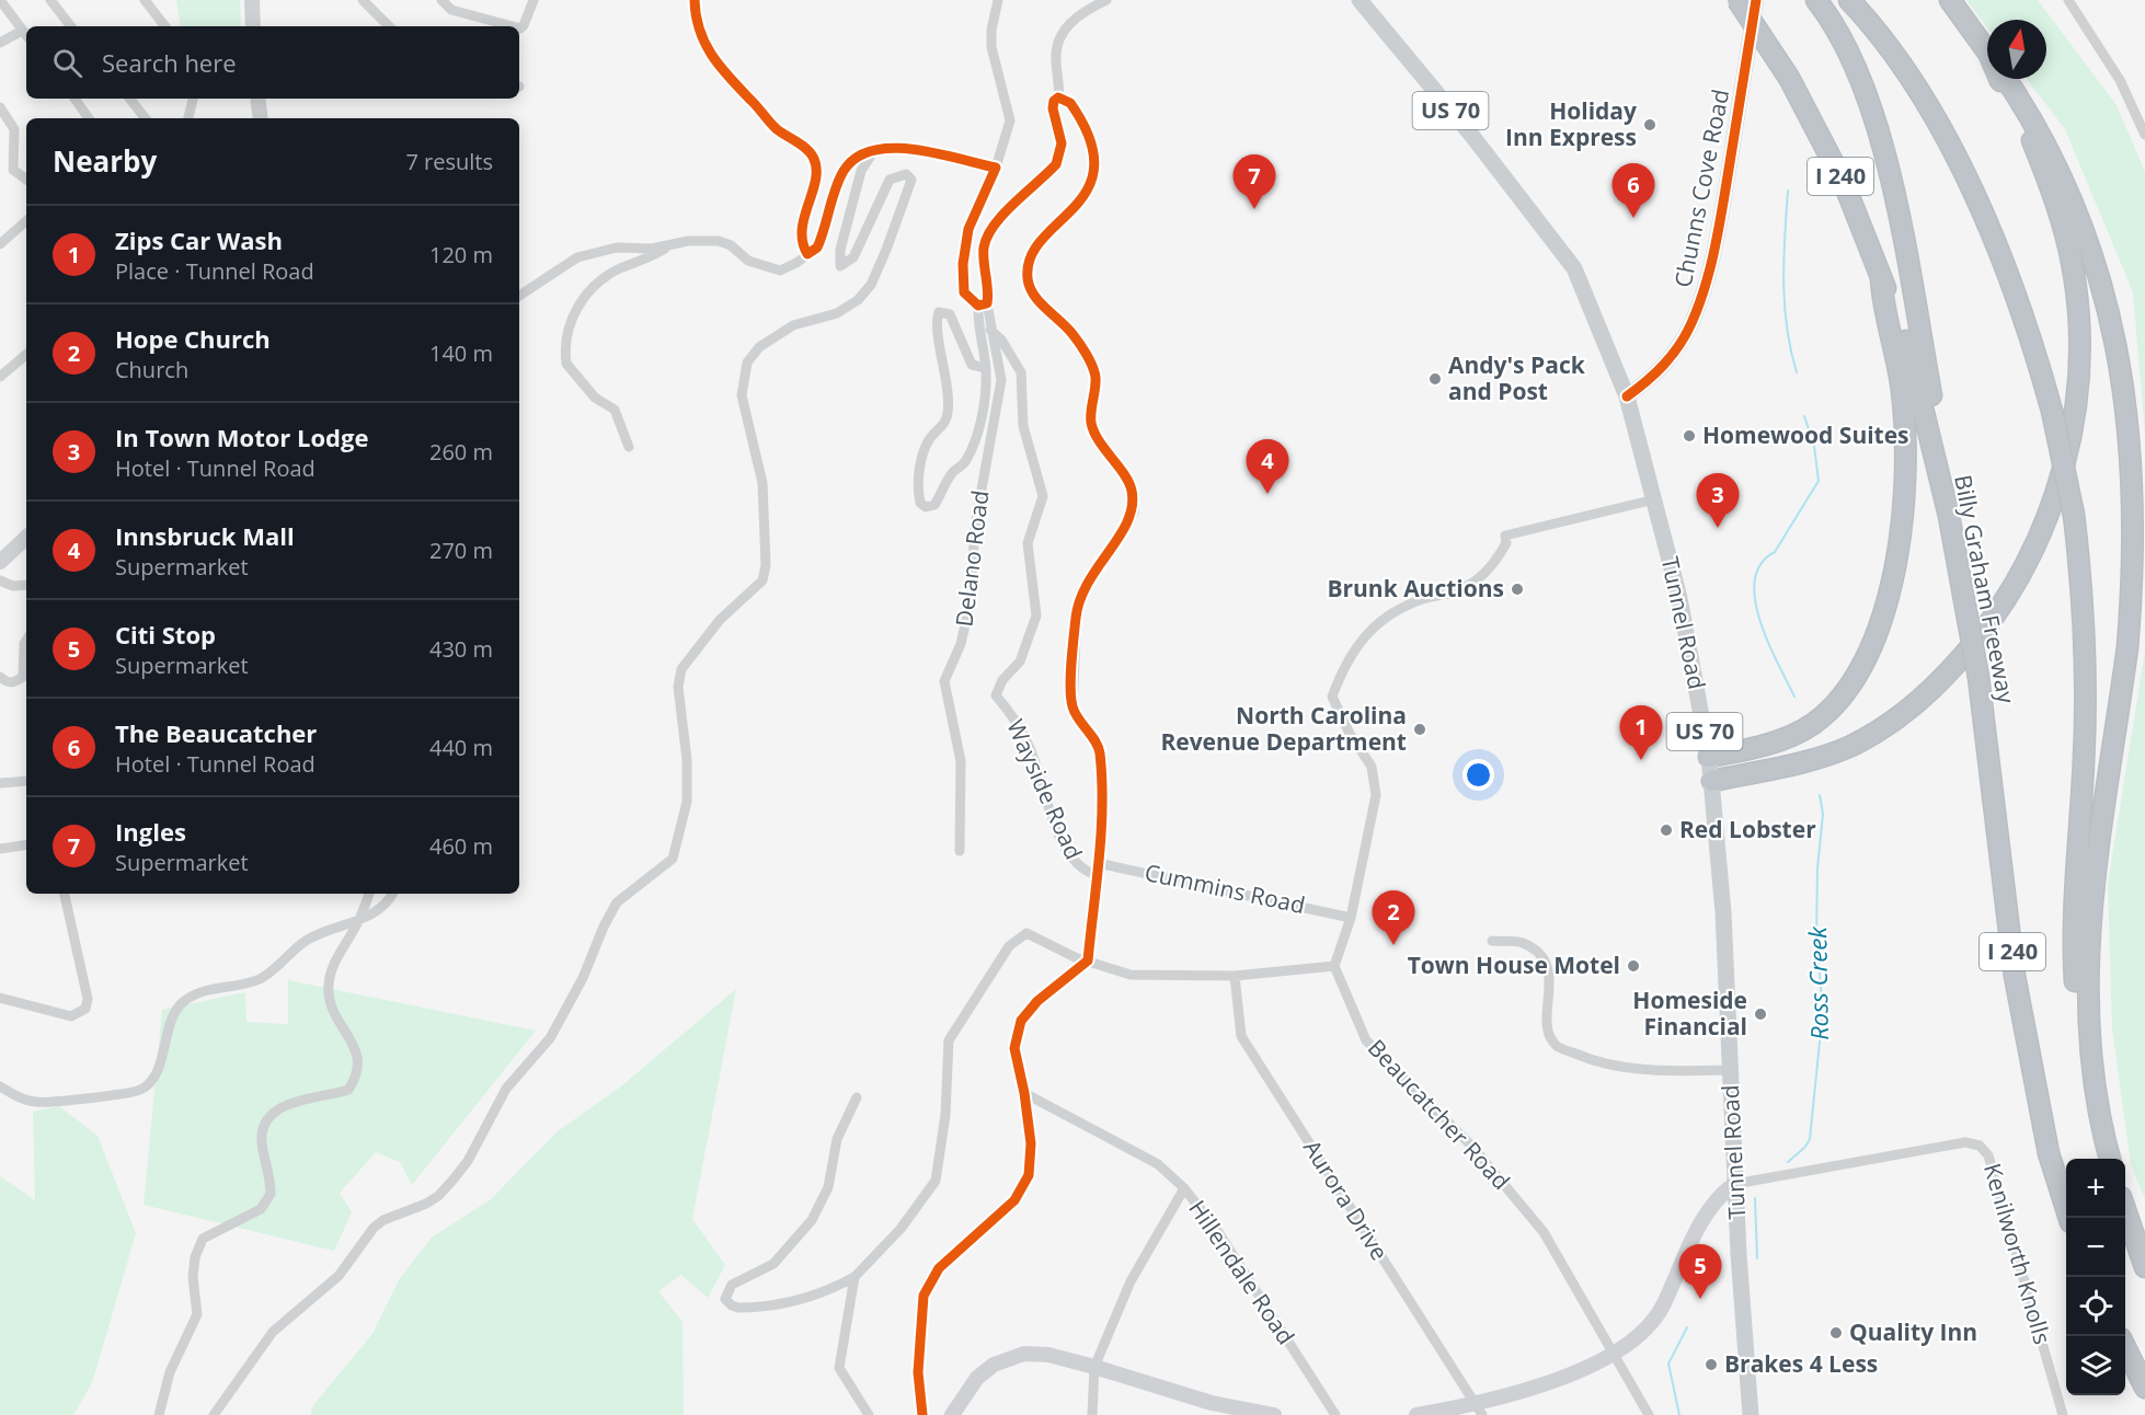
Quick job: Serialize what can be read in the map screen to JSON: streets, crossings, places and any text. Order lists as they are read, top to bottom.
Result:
{
  "streets": {
    "highway": ["I 240", "Billy Graham Freeway"],
    "main road": ["US 70", "Tunnel Road"],
    "street": [
      "Chunns Cove Road",
      "Delano Road",
      "Wayside Road",
      "Cummins Road",
      "Beaucatcher Road",
      "Aurora Drive",
      "Kenilworth Knolls",
      "Hillendale Road"
    ]
  },
  "crossings": [
    ["Chunns Cove Road", "Tunnel Road"],
    ["Delano Road", "Wayside Road"],
    ["Tunnel Road", "Kenilworth Knolls"]
  ],
  "water": ["Ross Creek"],
  "places": [
    "Holiday Inn Express",
    "Andy's Pack and Post",
    "Homewood Suites",
    "Brunk Auctions",
    "North Carolina Revenue Department",
    "Red Lobster",
    "Town House Motel",
    "Homeside Financial",
    "Quality Inn",
    "Brakes 4 Less"
  ],
  "north": "top",
  "page": {
    "search": "Search here",
    "heading": ["Nearby", "7 results"],
    "pins": [
      "7",
      "6",
      "4",
      "3",
      "1",
      "2",
      "5"
    ],
    "list": [
      {
        "mark": "1",
        "name": "Zips Car Wash",
        "note": "Place · Tunnel Road",
        "value": "120 m"
      },
      {
        "mark": "2",
        "name": "Hope Church",
        "note": "Church",
        "value": "140 m"
      },
      {
        "mark": "3",
        "name": "In Town Motor Lodge",
        "note": "Hotel · Tunnel Road",
        "value": "260 m"
      },
      {
        "mark": "4",
        "name": "Innsbruck Mall",
        "note": "Supermarket",
        "value": "270 m"
      },
      {
        "mark": "5",
        "name": "Citi Stop",
        "note": "Supermarket",
        "value": "430 m"
      },
      {
        "mark": "6",
        "name": "The Beaucatcher",
        "note": "Hotel · Tunnel Road",
        "value": "440 m"
      },
      {
        "mark": "7",
        "name": "Ingles",
        "note": "Supermarket",
        "value": "460 m"
      }
    ],
    "map_buttons": ["+", "−"]
  }
}
